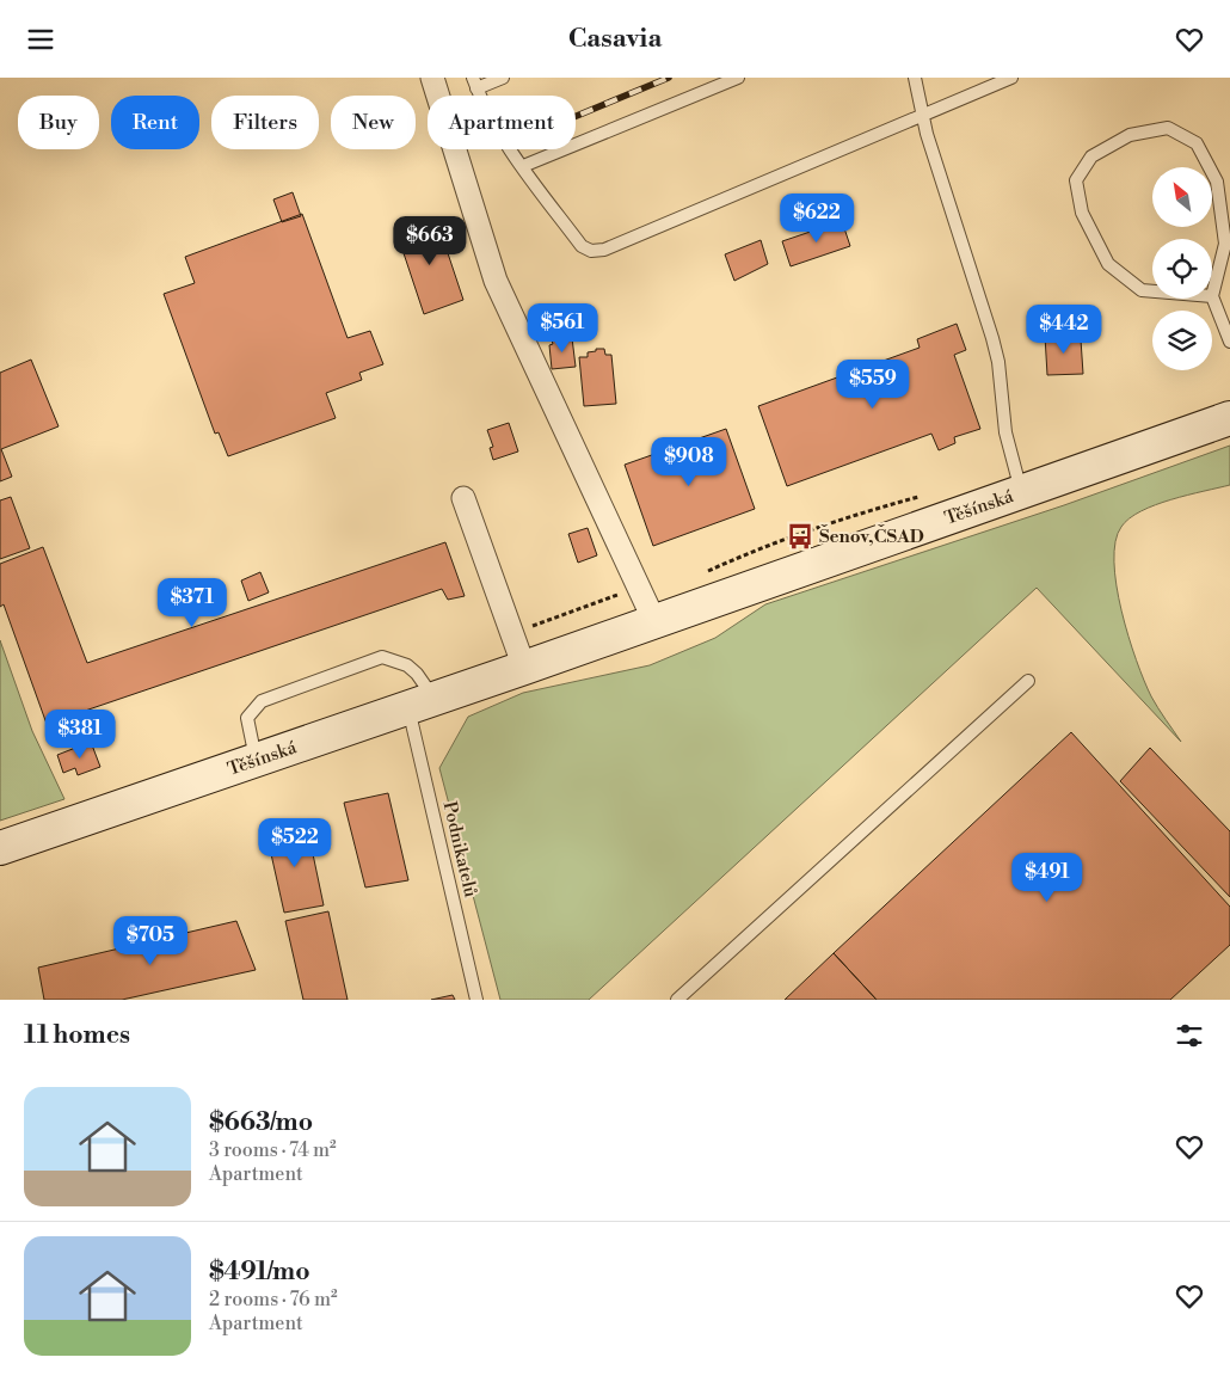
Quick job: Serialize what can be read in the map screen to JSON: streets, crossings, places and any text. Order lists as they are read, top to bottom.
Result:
{
  "streets": {
    "main road": ["Těšínská"],
    "lane": ["Podnikatelů"]
  },
  "crossings": [
    ["Těšínská", "Podnikatelů"]
  ],
  "places": {
    "bus stop": ["Šenov,ČSAD"]
  },
  "north": "top left",
  "page": {
    "header": "Casavia",
    "chip": [
      "Buy",
      "Rent",
      "Filters",
      "New",
      "Apartment"
    ],
    "price": [
      "$622",
      "$663",
      "$561",
      "$442",
      "$559",
      "$908",
      "$371",
      "$381",
      "$522",
      "$491",
      "$705"
    ],
    "heading": "11 homes",
    "list": [
      {
        "name": "$663/mo",
        "note": "3 rooms · 74 m² · Apartment"
      },
      {
        "name": "$491/mo",
        "note": "2 rooms · 76 m² · Apartment"
      }
    ]
  }
}
